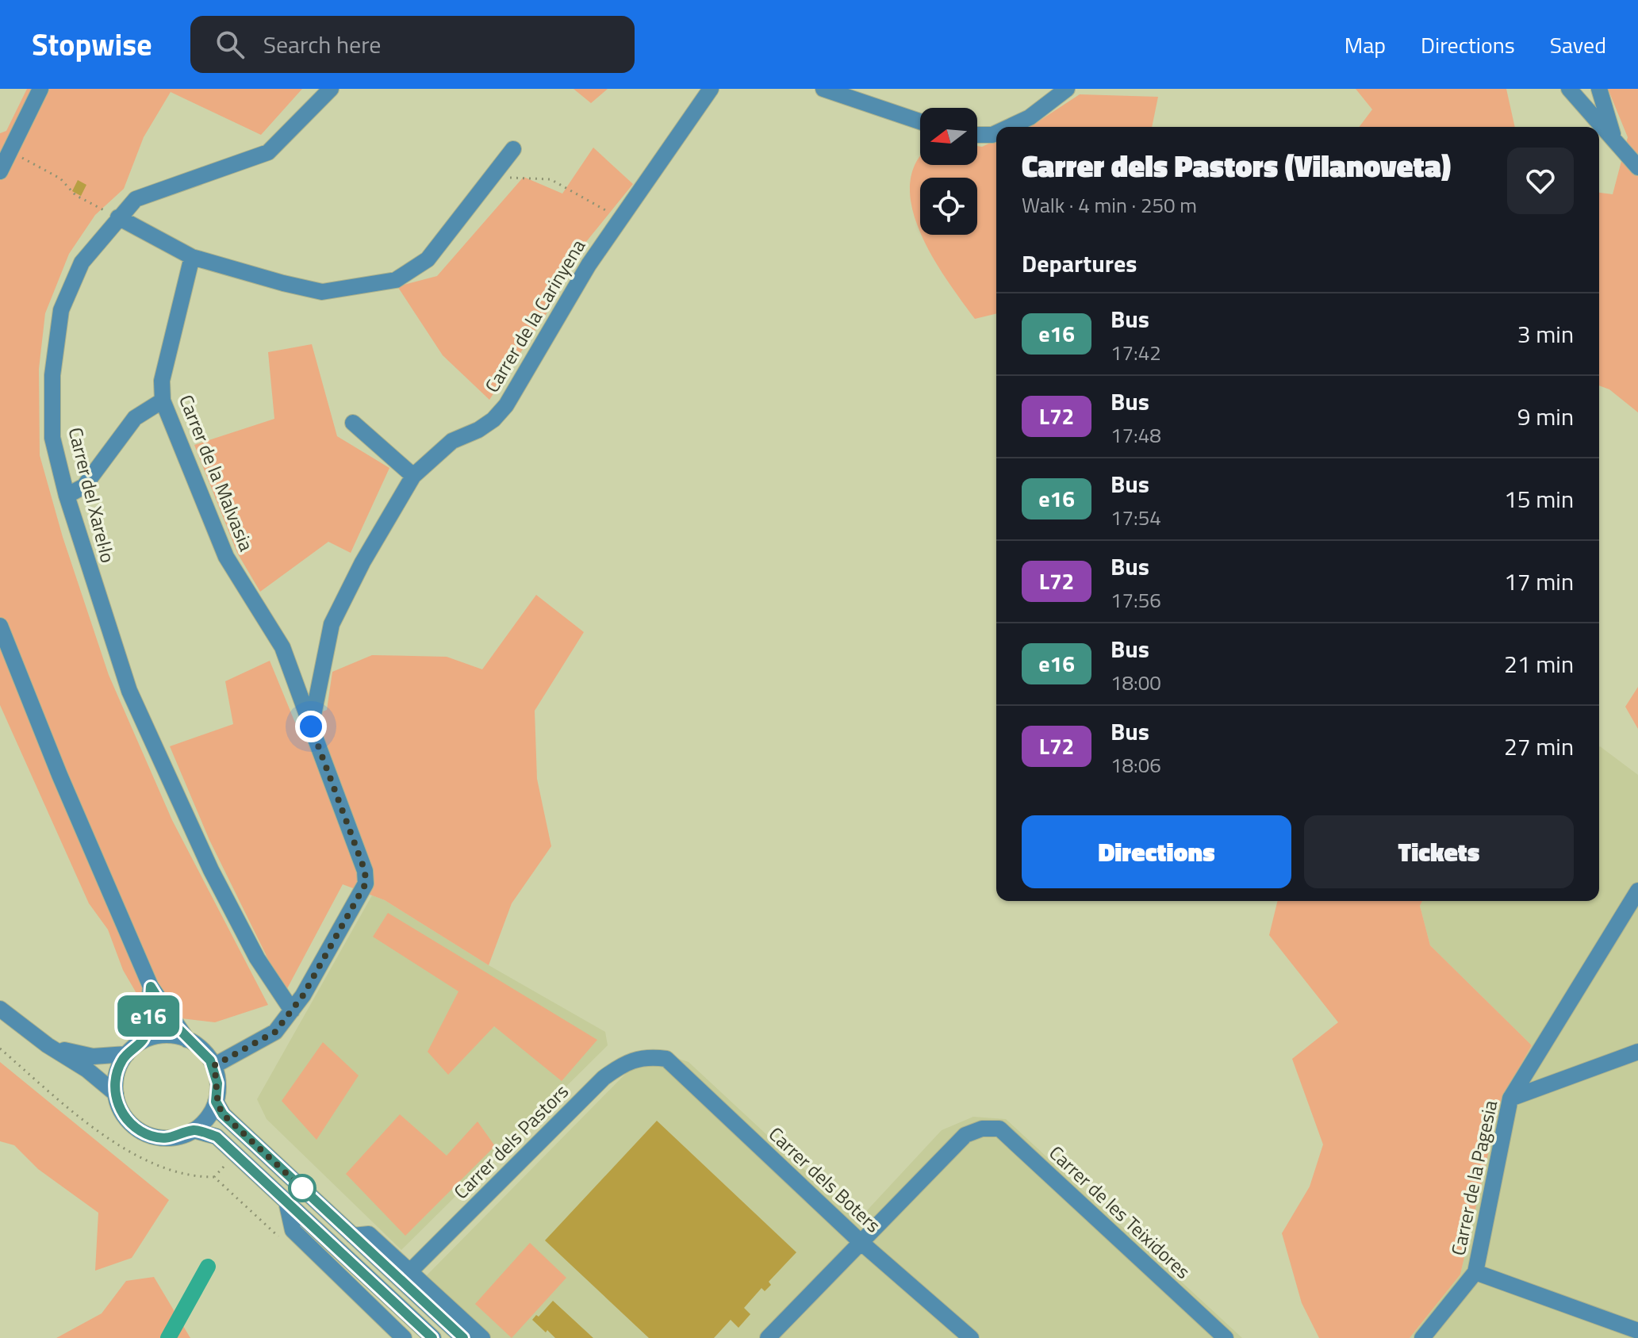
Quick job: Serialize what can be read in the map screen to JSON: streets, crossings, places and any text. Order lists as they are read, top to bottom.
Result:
{
  "streets": {
    "street": [
      "Carrer de la Carinyena",
      "Carrer de la Malvasia",
      "Carrer del Xarel·lo",
      "Carrer dels Pastors",
      "Carrer de la Pagesia",
      "Carrer dels Boters",
      "Carrer de les Teixidores"
    ]
  },
  "crossings": [
    ["Carrer de la Carinyena", "Carrer de la Malvasia"],
    ["Carrer dels Pastors", "Carrer dels Boters"],
    ["Carrer dels Boters", "Carrer de les Teixidores"]
  ],
  "lines": ["bus line e16"],
  "north": "left",
  "page": {
    "header": "Stopwise",
    "search": "Search here",
    "nav": ["Map", "Directions", "Saved"],
    "on_map": "e16",
    "heading": [
      ["Carrer dels Pastors (Vilanoveta)", "Walk · 4 min · 250 m"],
      "Departures"
    ],
    "list": [
      {
        "mark": "e16",
        "name": "Bus",
        "note": "17:42",
        "value": "3 min"
      },
      {
        "mark": "L72",
        "name": "Bus",
        "note": "17:48",
        "value": "9 min"
      },
      {
        "mark": "e16",
        "name": "Bus",
        "note": "17:54",
        "value": "15 min"
      },
      {
        "mark": "L72",
        "name": "Bus",
        "note": "17:56",
        "value": "17 min"
      },
      {
        "mark": "e16",
        "name": "Bus",
        "note": "18:00",
        "value": "21 min"
      },
      {
        "mark": "L72",
        "name": "Bus",
        "note": "18:06",
        "value": "27 min"
      }
    ],
    "buttons": ["Directions", "Tickets"]
  }
}
